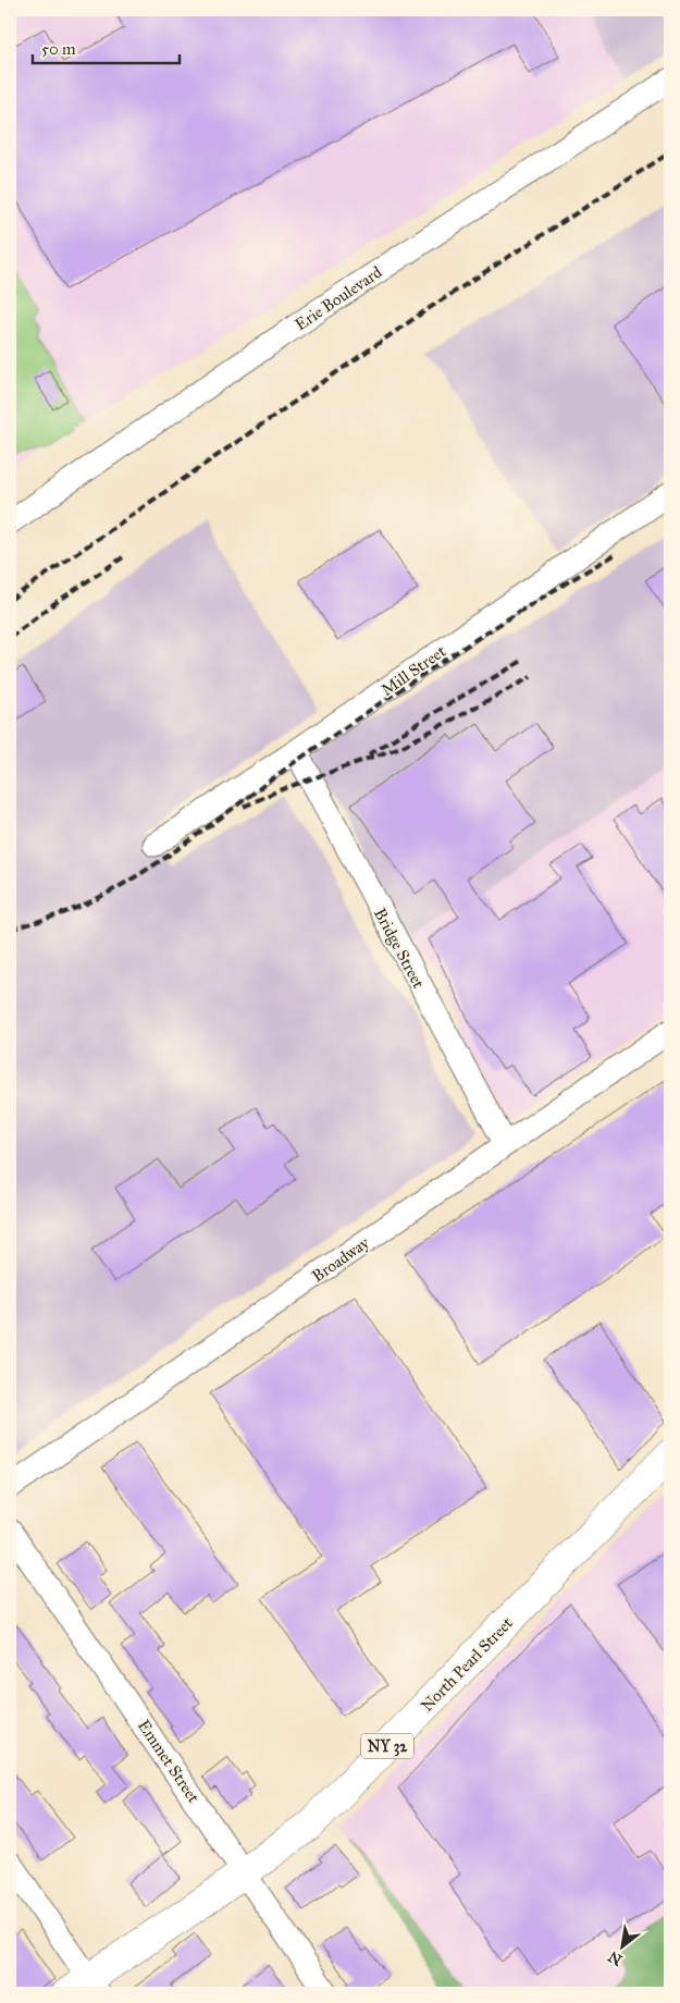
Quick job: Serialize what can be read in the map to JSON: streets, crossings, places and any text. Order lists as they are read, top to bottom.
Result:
{
  "streets": {
    "main road": ["North Pearl Street", "NY 32"],
    "street": [
      "Erie Boulevard",
      "Mill Street",
      "Bridge Street",
      "Broadway",
      "Emmet Street"
    ]
  },
  "crossings": [
    ["Mill Street", "Bridge Street"],
    ["Bridge Street", "Broadway"],
    ["North Pearl Street", "Emmet Street"]
  ],
  "scale_bar": "50 m",
  "north": "bottom left"
}
